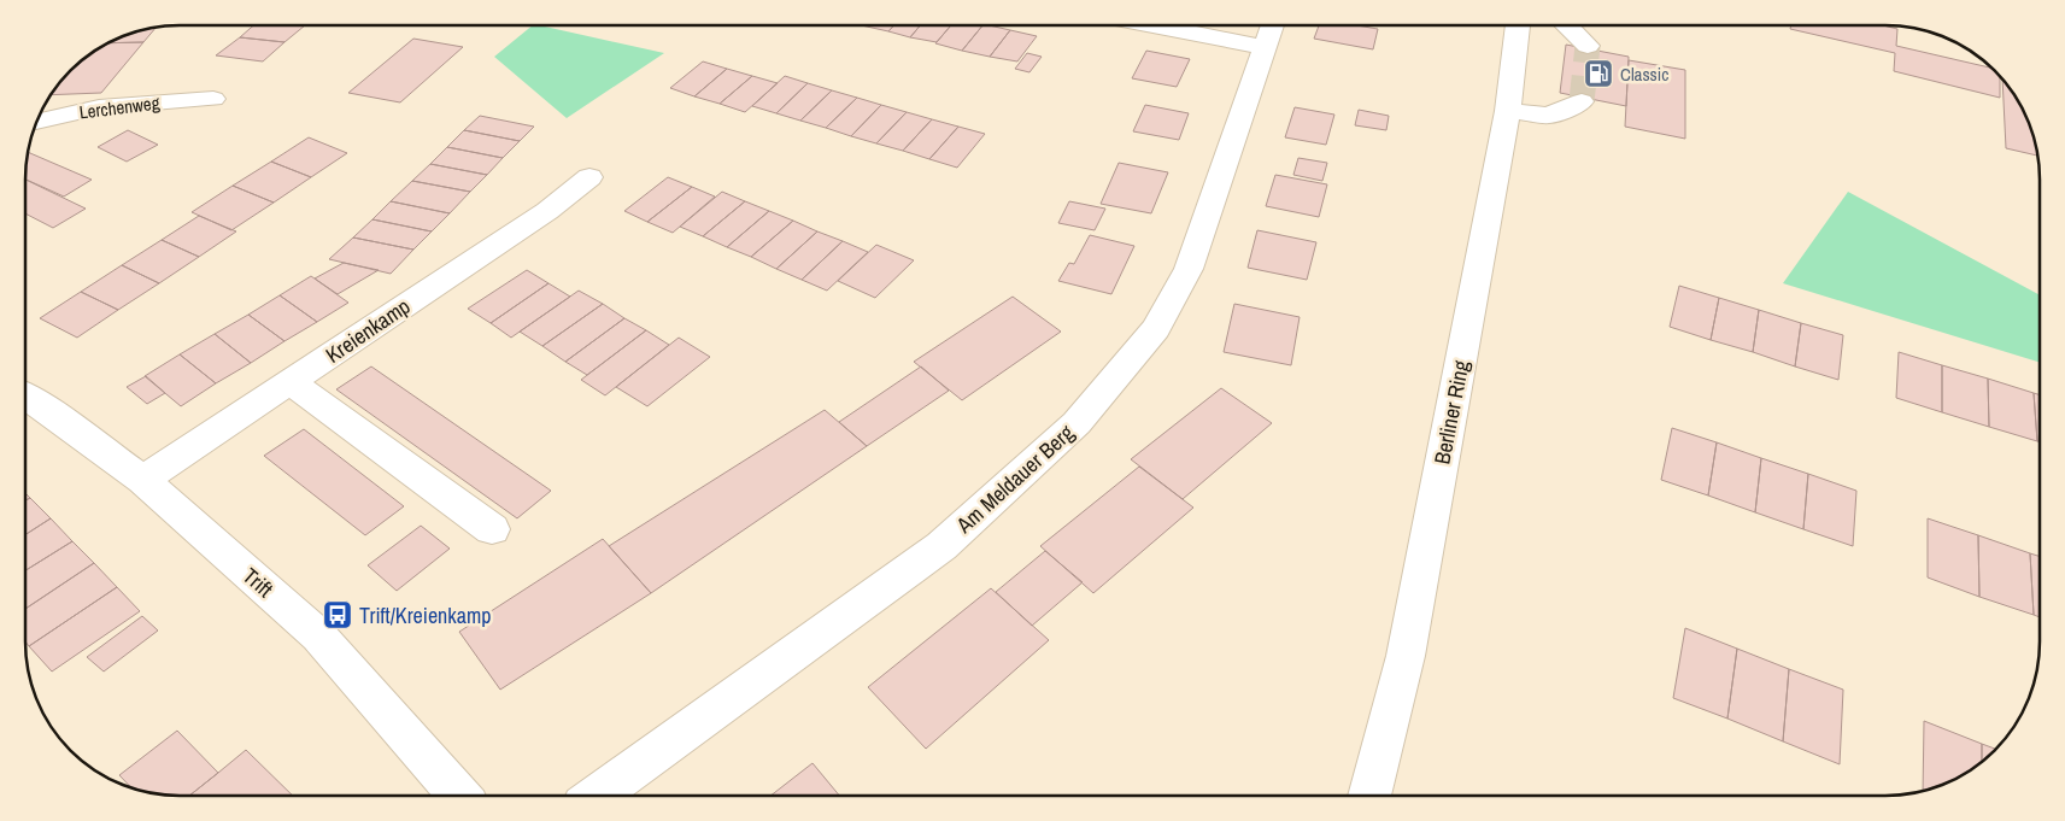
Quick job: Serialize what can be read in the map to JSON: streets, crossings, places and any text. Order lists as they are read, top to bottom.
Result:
{
  "streets": {
    "street": [
      "Lerchenweg",
      "Kreienkamp",
      "Berliner Ring",
      "Am Meldauer Berg",
      "Trift"
    ]
  },
  "crossings": [
    ["Kreienkamp", "Trift"]
  ],
  "places": {
    "fuel station": ["Classic"],
    "bus stop": ["Trift/Kreienkamp"]
  }
}
